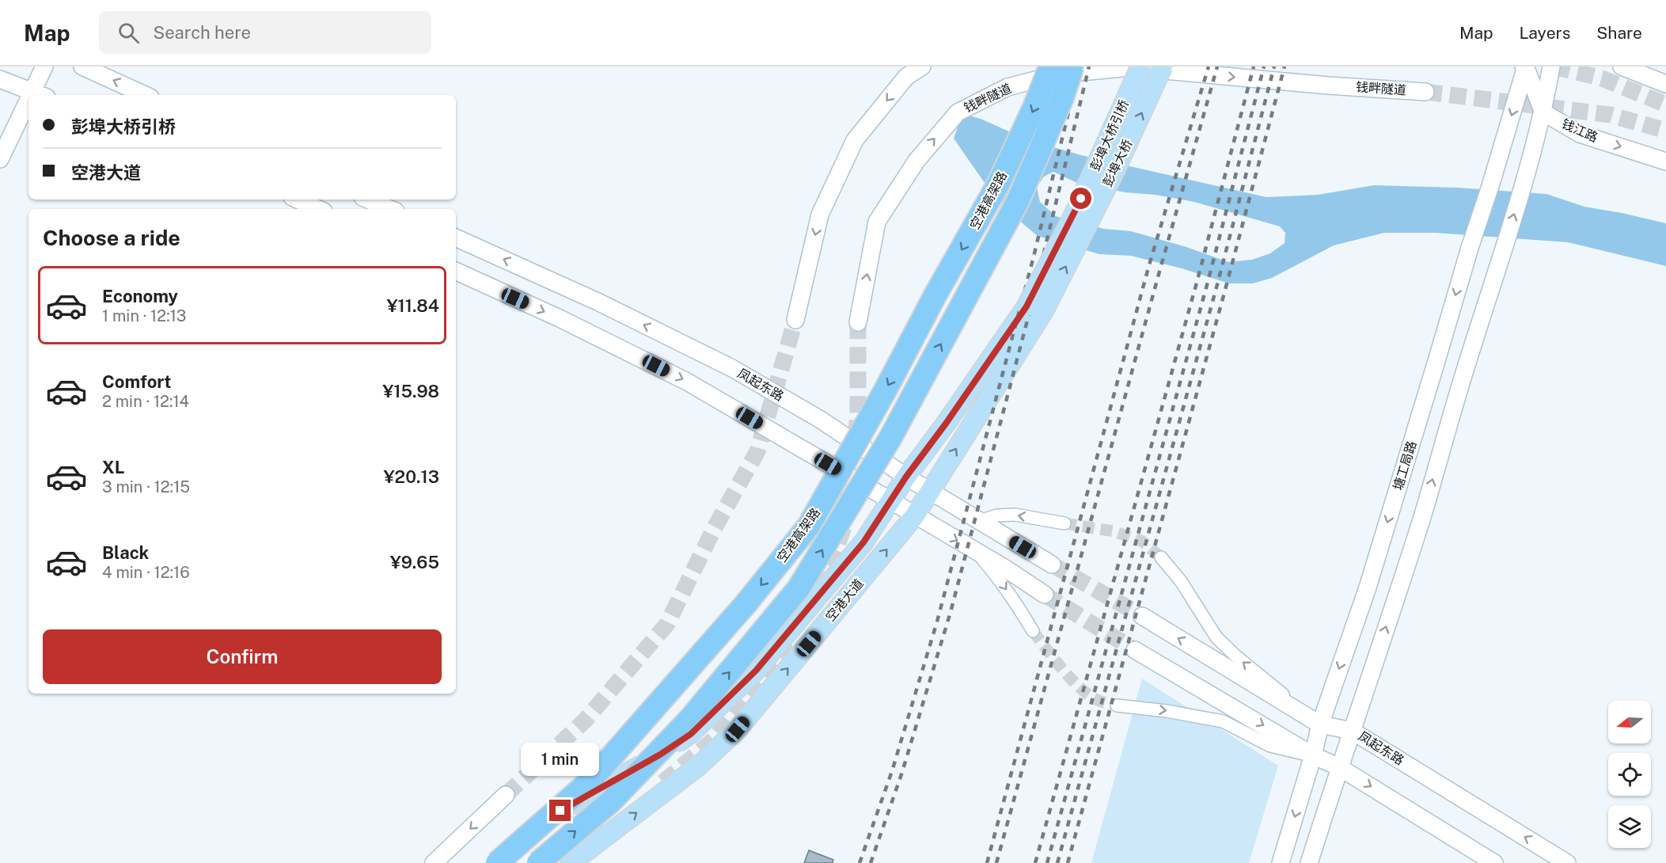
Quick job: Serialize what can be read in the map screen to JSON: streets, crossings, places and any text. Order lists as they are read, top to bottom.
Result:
{
  "streets": {
    "highway": ["空港高架路"],
    "main road": [
      "钱畔隧道",
      "钱江路",
      "彭埠大桥引桥",
      "彭埠大桥",
      "凤起东路",
      "塘工局路",
      "空港大道"
    ]
  },
  "crossings": [
    ["彭埠大桥引桥", "彭埠大桥"],
    ["彭埠大桥引桥", "空港大道"],
    ["彭埠大桥", "空港大道"],
    ["凤起东路", "塘工局路"],
    ["凤起东路", "空港大道"]
  ],
  "one_way": ["钱畔隧道", "彭埠大桥"],
  "north": "left",
  "page": {
    "header": "Map",
    "search": "Search here",
    "nav": ["Map", "Layers", "Share"],
    "banner": ["彭埠大桥引桥", "空港大道"],
    "heading": "Choose a ride",
    "list": [
      {
        "name": "Economy",
        "note": "1 min · 12:13",
        "value": "¥11.84"
      },
      {
        "name": "Comfort",
        "note": "2 min · 12:14",
        "value": "¥15.98"
      },
      {
        "name": "XL",
        "note": "3 min · 12:15",
        "value": "¥20.13"
      },
      {
        "name": "Black",
        "note": "4 min · 12:16",
        "value": "¥9.65"
      }
    ],
    "buttons": "Confirm",
    "bubble": "1 min"
  }
}
